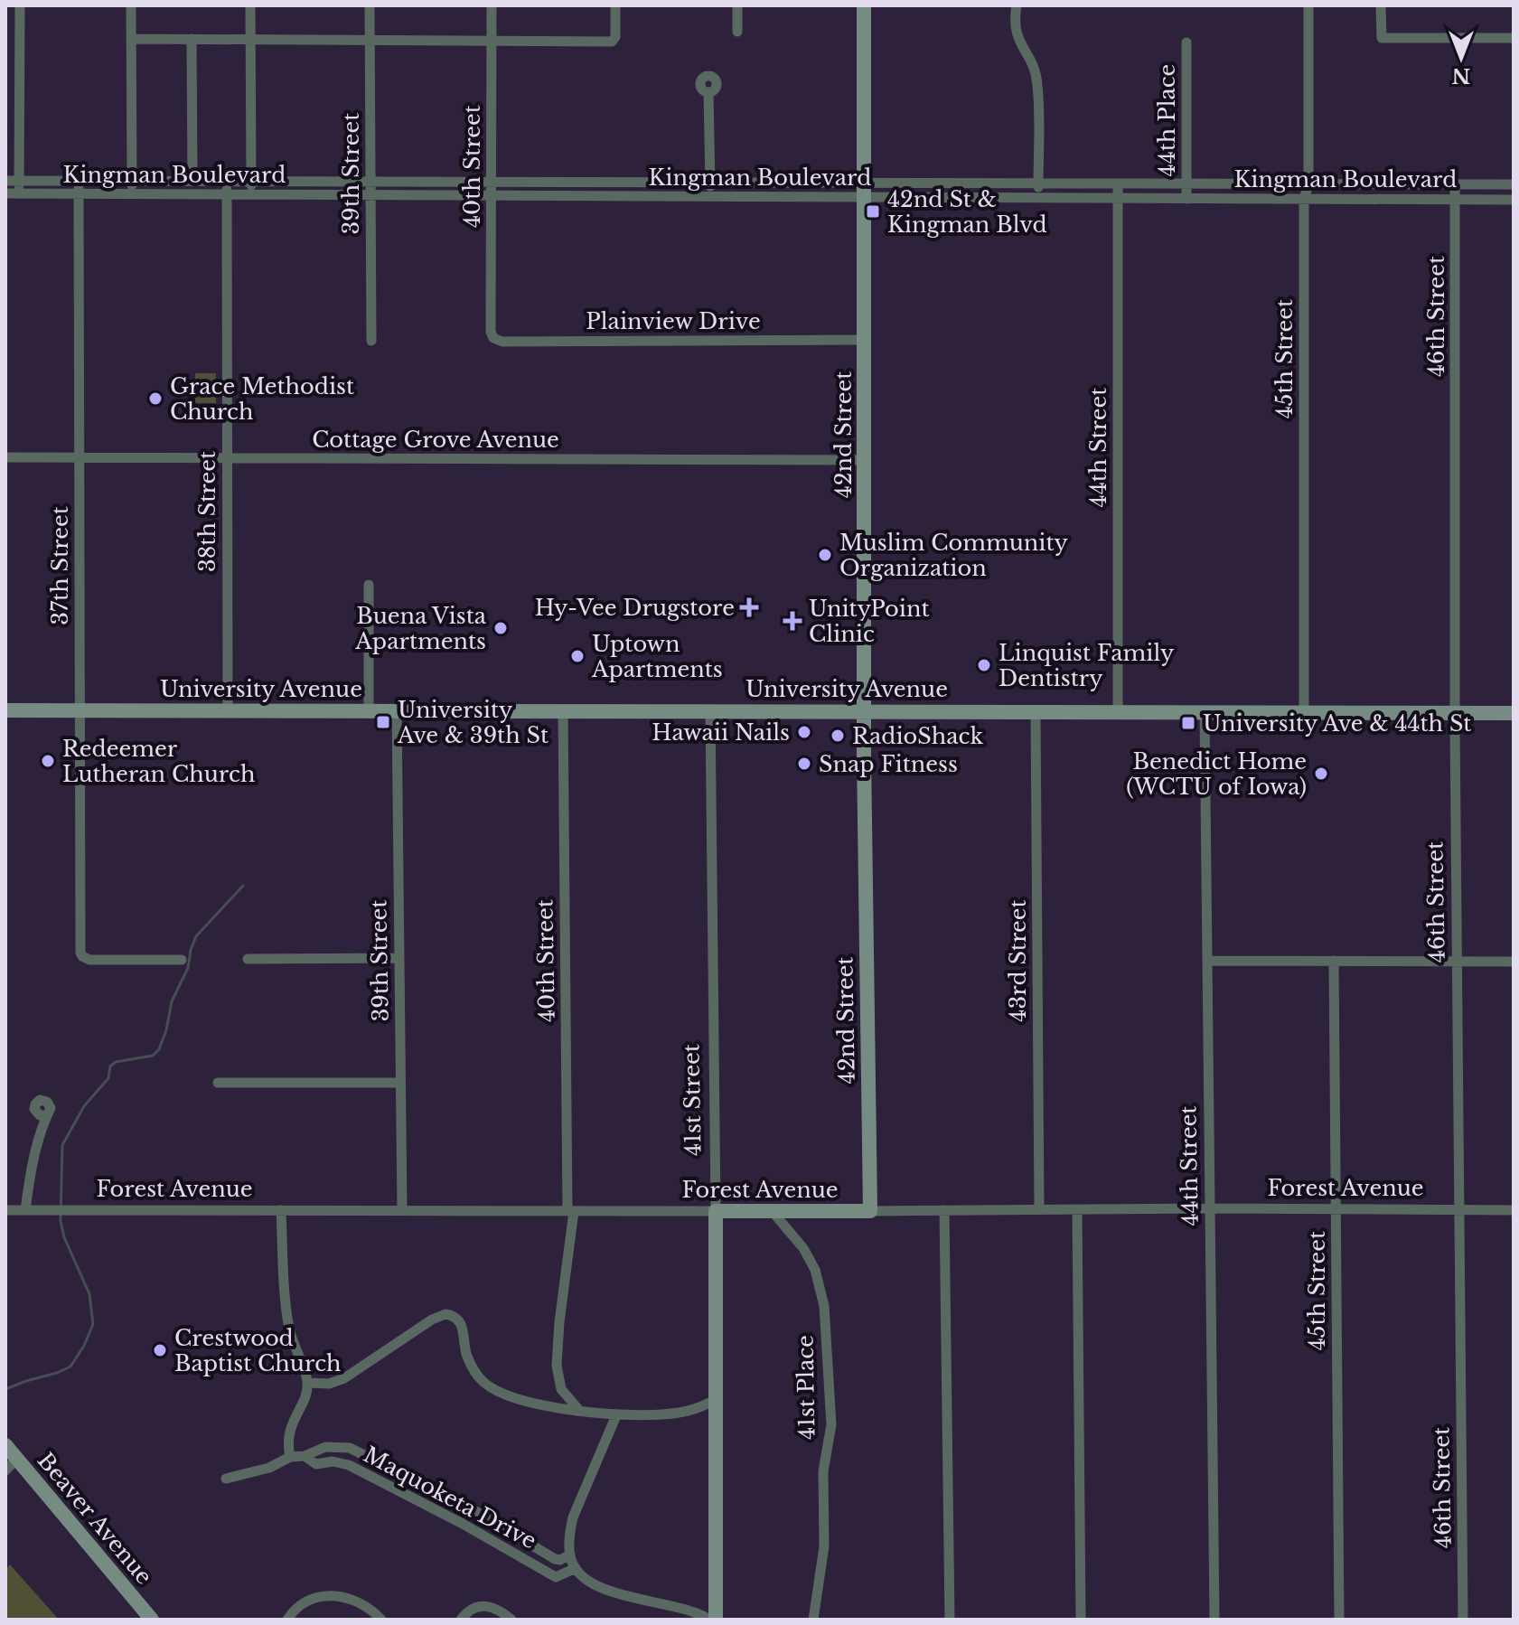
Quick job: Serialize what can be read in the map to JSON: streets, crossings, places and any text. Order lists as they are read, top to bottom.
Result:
{
  "streets": {
    "street": [
      "44th Place",
      "40th Street",
      "39th Street",
      "Kingman Boulevard",
      "46th Street",
      "Plainview Drive",
      "45th Street",
      "42nd Street",
      "Cottage Grove Avenue",
      "44th Street",
      "38th Street",
      "37th Street",
      "University Avenue",
      "43rd Street",
      "41st Street",
      "Forest Avenue",
      "41st Place",
      "Maquoketa Drive",
      "Beaver Avenue"
    ]
  },
  "crossings": [
    ["44th Place", "Kingman Boulevard"],
    ["40th Street", "Kingman Boulevard"],
    ["40th Street", "Plainview Drive"],
    ["40th Street", "University Avenue"],
    ["40th Street", "Forest Avenue"],
    ["39th Street", "Kingman Boulevard"],
    ["39th Street", "University Avenue"],
    ["39th Street", "Forest Avenue"],
    ["Kingman Boulevard", "46th Street"],
    ["Kingman Boulevard", "45th Street"],
    ["Kingman Boulevard", "42nd Street"],
    ["Kingman Boulevard", "44th Street"],
    ["Kingman Boulevard", "38th Street"],
    ["Kingman Boulevard", "37th Street"],
    ["46th Street", "University Avenue"],
    ["46th Street", "Forest Avenue"],
    ["Plainview Drive", "42nd Street"],
    ["45th Street", "University Avenue"],
    ["45th Street", "Forest Avenue"],
    ["42nd Street", "Cottage Grove Avenue"],
    ["42nd Street", "University Avenue"],
    ["42nd Street", "Forest Avenue"],
    ["Cottage Grove Avenue", "38th Street"],
    ["Cottage Grove Avenue", "37th Street"],
    ["44th Street", "University Avenue"],
    ["44th Street", "Forest Avenue"],
    ["38th Street", "University Avenue"],
    ["37th Street", "University Avenue"],
    ["University Avenue", "43rd Street"],
    ["University Avenue", "41st Street"],
    ["43rd Street", "Forest Avenue"],
    ["41st Street", "Forest Avenue"],
    ["Forest Avenue", "41st Place"]
  ],
  "places": {
    "transit": ["42nd St & Kingman Blvd", "University Ave & 39th St", "University Ave & 44th St"],
    "other": [
      "Grace Methodist Church",
      "Muslim Community Organization",
      "Buena Vista Apartments",
      "Uptown Apartments",
      "Linquist Family Dentistry",
      "Hawaii Nails",
      "RadioShack",
      "Redeemer Lutheran Church",
      "Snap Fitness",
      "Benedict Home (WCTU of Iowa)",
      "Crestwood Baptist Church"
    ],
    "health": ["Hy-Vee Drugstore", "UnityPoint Clinic"]
  },
  "north": "bottom"
}
